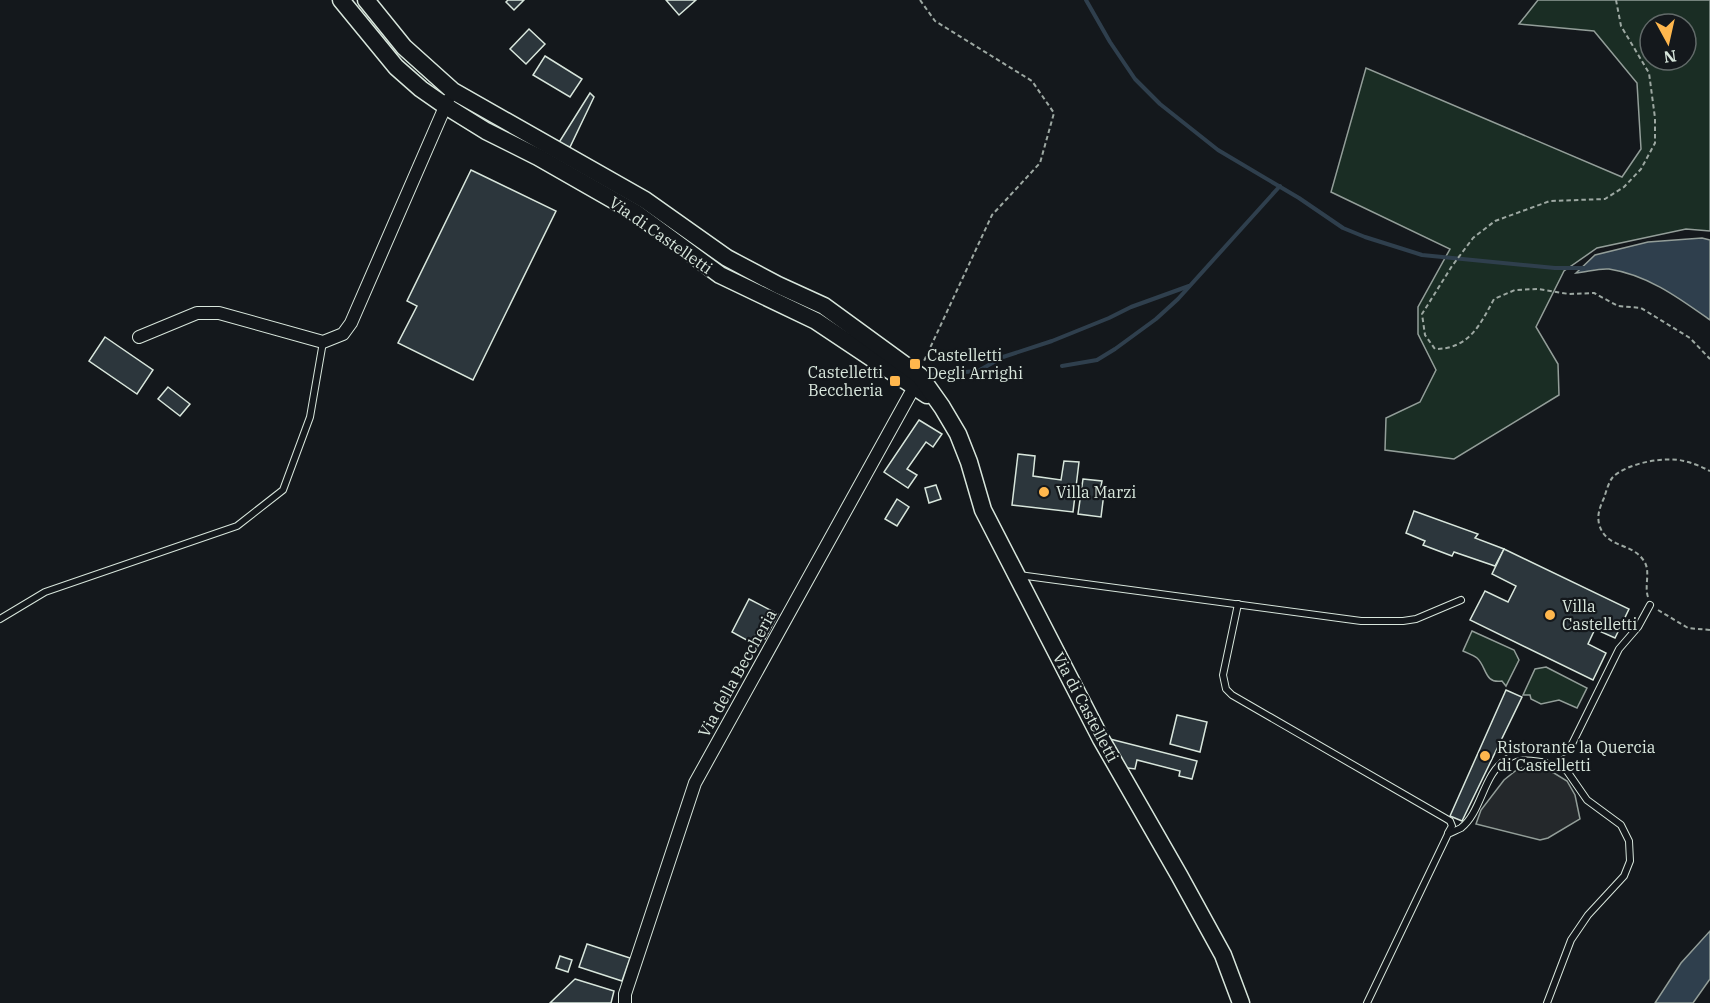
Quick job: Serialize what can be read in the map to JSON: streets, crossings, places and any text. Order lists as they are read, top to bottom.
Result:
{
  "streets": {
    "main road": ["Via di Castelletti"],
    "street": ["Via della Beccheria"]
  },
  "crossings": [
    ["Via di Castelletti", "Via della Beccheria"]
  ],
  "places": {
    "transit": ["Castelletti Degli Arrighi", "Castelletti Beccheria"],
    "other": ["Villa Marzi", "Villa Castelletti", "Ristorante la Quercia di Castelletti"]
  },
  "north": "bottom"
}
